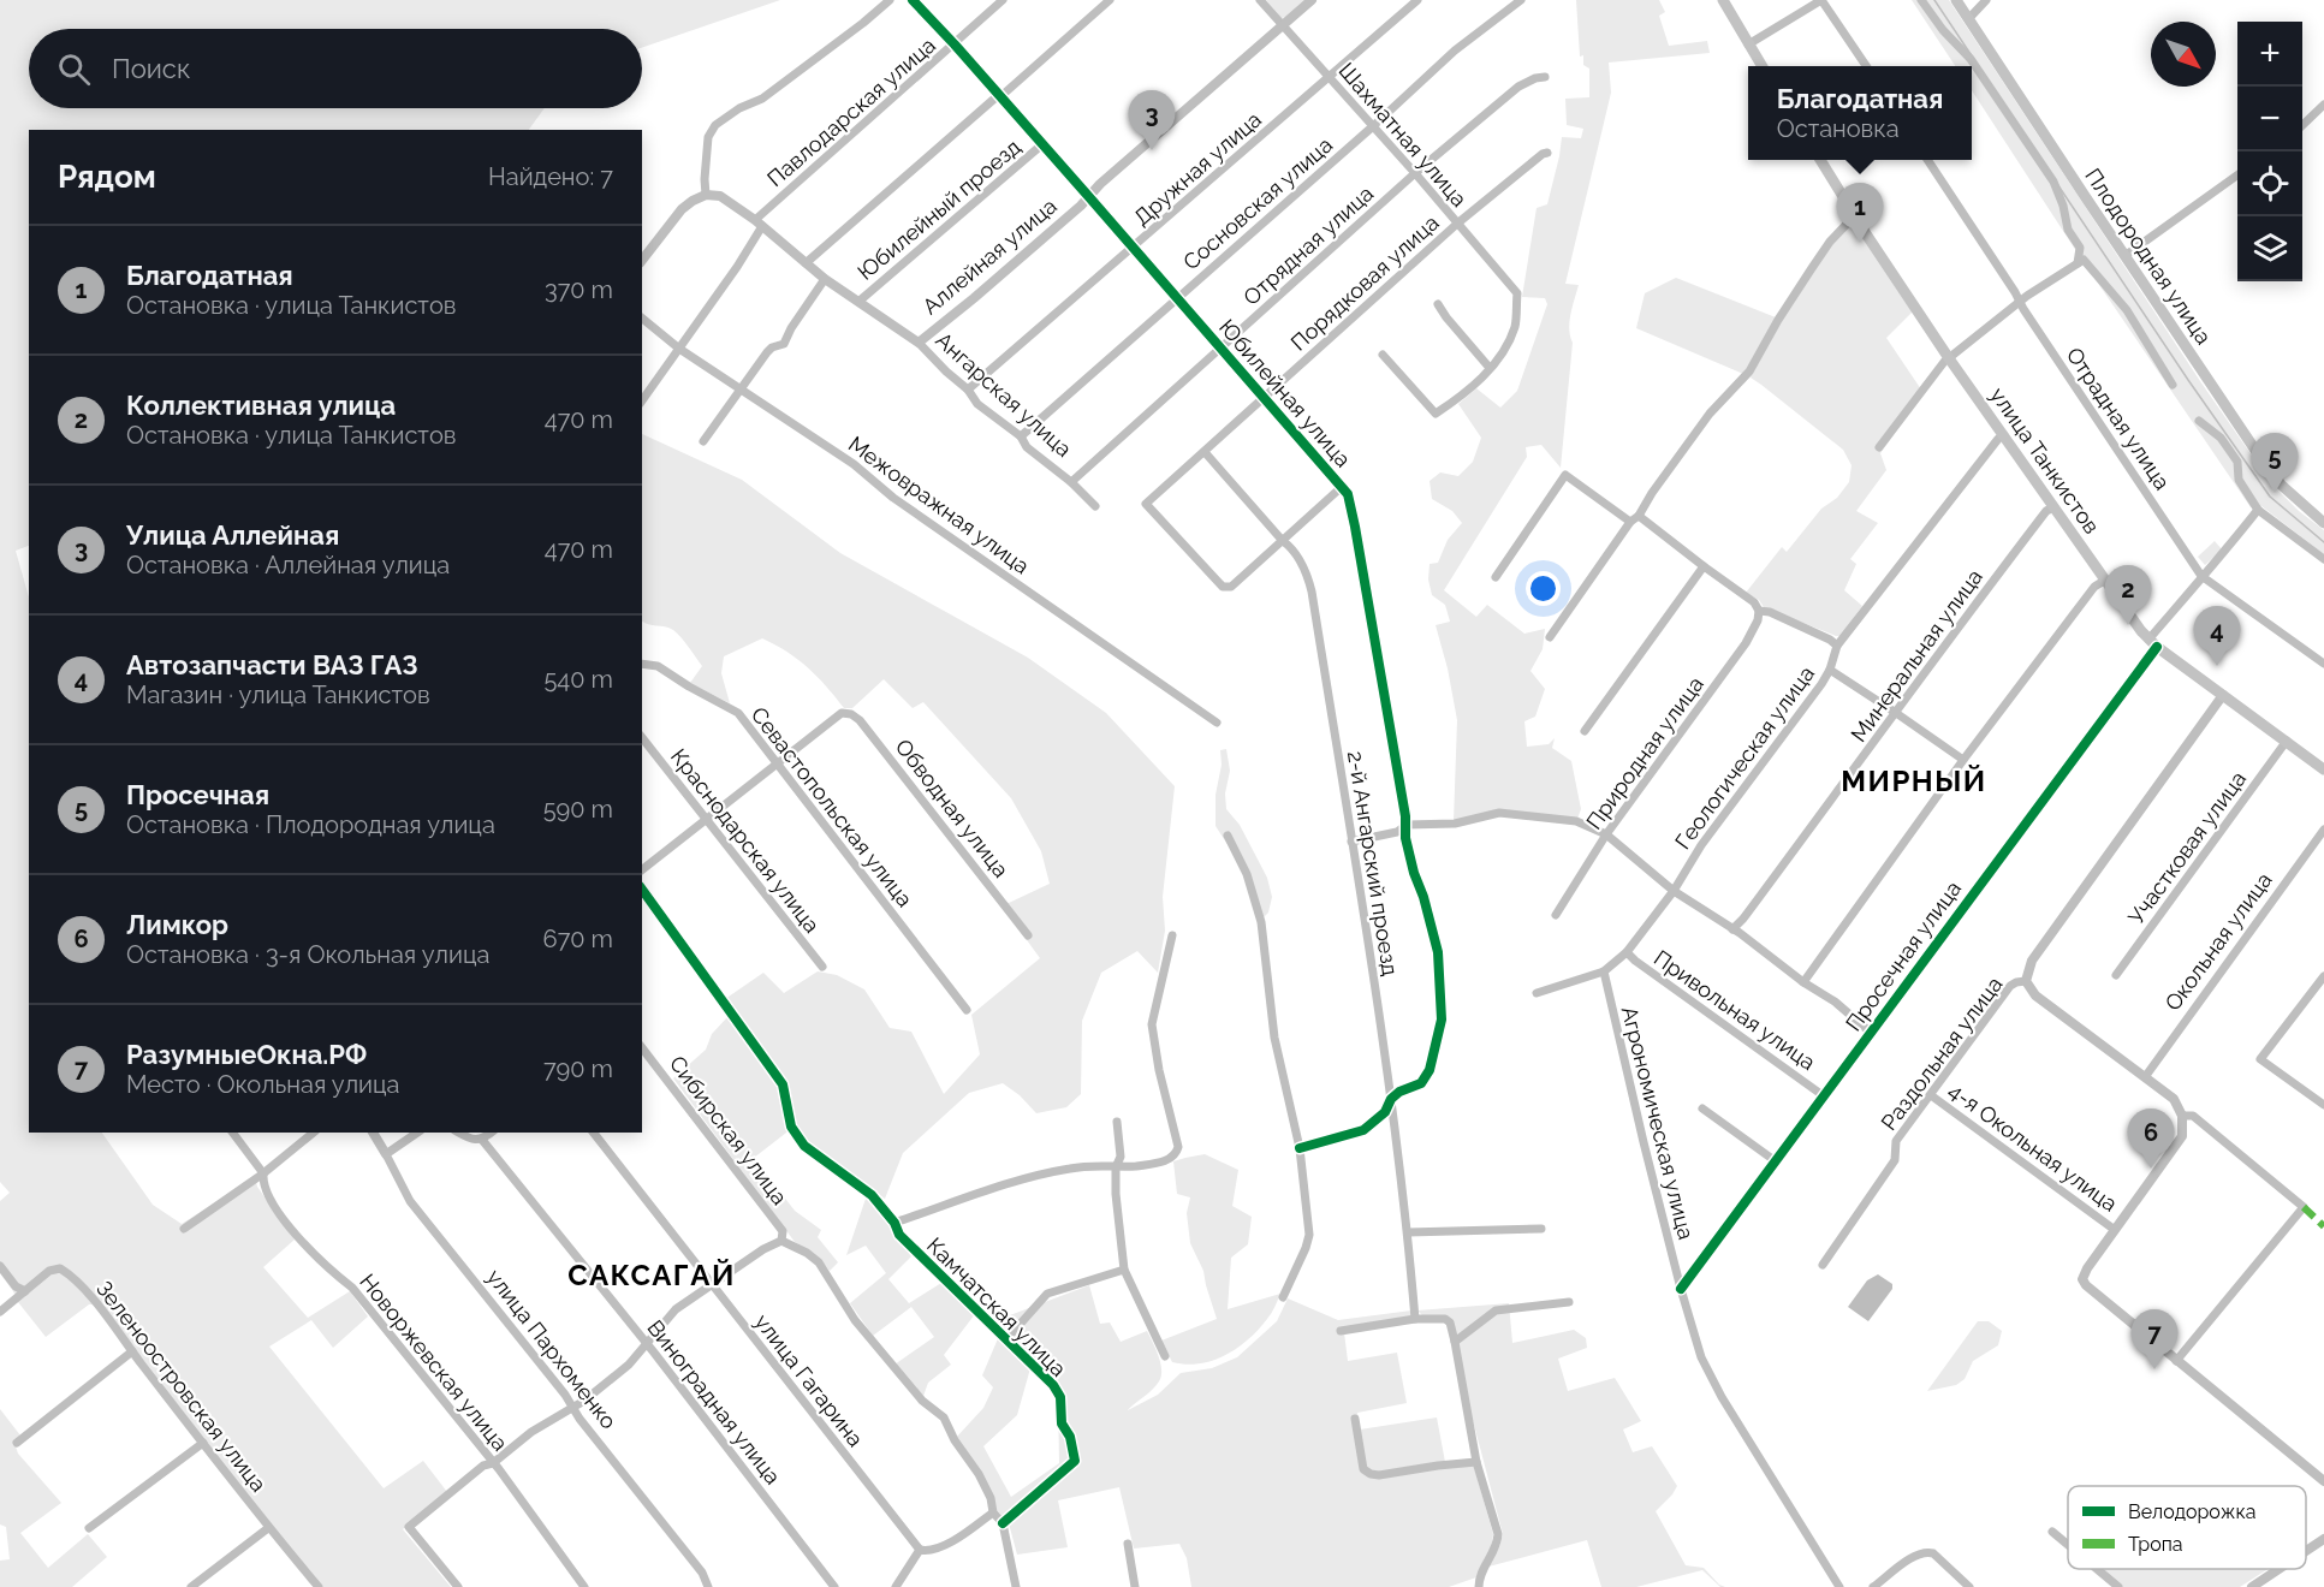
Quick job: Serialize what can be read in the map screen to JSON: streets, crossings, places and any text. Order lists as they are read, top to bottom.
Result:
{
  "streets": {
    "main road": ["Плодородная улица", "улица Танкистов"],
    "street": [
      "Павлодарская улица",
      "Шахматная улица",
      "Дружная улица",
      "Сосновская улица",
      "Юбилейный проезд",
      "Отрядная улица",
      "Аллейная улица",
      "Порядковая улица",
      "Юбилейная улица",
      "Ангарская улица",
      "Отрадная улица",
      "Межовражная улица",
      "Минеральная улица",
      "Природная улица",
      "Геологическая улица",
      "Севастопольская улица",
      "Обводная улица",
      "Краснодарская улица",
      "Участковая улица",
      "2-й Ангарский проезд",
      "Окольная улица",
      "Просечная улица",
      "Привольная улица",
      "Раздольная улица",
      "Агрономическая улица",
      "Сибирская улица",
      "4-я Окольная улица",
      "Камчатская улица",
      "улица Пархоменко",
      "Новоржевская улица",
      "улица Гагарина",
      "Зеленоостровская улица",
      "Виноградная улица"
    ]
  },
  "crossings": [
    ["Павлодарская улица", "Юбилейная улица"],
    ["Павлодарская улица", "Ангарская улица"],
    ["Павлодарская улица", "Межовражная улица"],
    ["Шахматная улица", "Дружная улица"],
    ["Шахматная улица", "Сосновская улица"],
    ["Шахматная улица", "Отрядная улица"],
    ["Шахматная улица", "Аллейная улица"],
    ["Шахматная улица", "Порядковая улица"],
    ["Дружная улица", "Юбилейная улица"],
    ["Дружная улица", "Ангарская улица"],
    ["Сосновская улица", "Юбилейная улица"],
    ["Сосновская улица", "Ангарская улица"],
    ["Юбилейный проезд", "Юбилейная улица"],
    ["Юбилейный проезд", "Ангарская улица"],
    ["Отрядная улица", "Юбилейная улица"],
    ["Отрядная улица", "Ангарская улица"],
    ["Аллейная улица", "Юбилейная улица"],
    ["Аллейная улица", "Ангарская улица"],
    ["Порядковая улица", "Юбилейная улица"],
    ["Порядковая улица", "2-й Ангарский проезд"],
    ["Юбилейная улица", "2-й Ангарский проезд"],
    ["Отрадная улица", "Просечная улица"],
    ["улица Танкистов", "Минеральная улица"],
    ["улица Танкистов", "Геологическая улица"],
    ["улица Танкистов", "Участковая улица"],
    ["улица Танкистов", "Просечная улица"],
    ["улица Танкистов", "Раздольная улица"],
    ["Геологическая улица", "Привольная улица"],
    ["Геологическая улица", "Агрономическая улица"],
    ["Севастопольская улица", "Обводная улица"],
    ["Просечная улица", "Привольная улица"],
    ["Просечная улица", "Агрономическая улица"],
    ["Раздольная улица", "4-я Окольная улица"]
  ],
  "districts": ["МИРНЫЙ", "САКСАГАЙ"],
  "legend": ["Велодорожка", "Тропа"],
  "north": "bottom right",
  "page": {
    "map_buttons": ["+", "−"],
    "search": "Поиск",
    "popup": ["Благодатная", "Остановка"],
    "pins": [
      "3",
      "1",
      "5",
      "2",
      "4",
      "6",
      "7"
    ],
    "heading": ["Рядом", "Найдено: 7"],
    "list": [
      {
        "mark": "1",
        "name": "Благодатная",
        "note": "Остановка · улица Танкистов",
        "value": "370 m"
      },
      {
        "mark": "2",
        "name": "Коллективная улица",
        "note": "Остановка · улица Танкистов",
        "value": "470 m"
      },
      {
        "mark": "3",
        "name": "Улица Аллейная",
        "note": "Остановка · Аллейная улица",
        "value": "470 m"
      },
      {
        "mark": "4",
        "name": "Автозапчасти ВАЗ ГАЗ",
        "note": "Магазин · улица Танкистов",
        "value": "540 m"
      },
      {
        "mark": "5",
        "name": "Просечная",
        "note": "Остановка · Плодородная улица",
        "value": "590 m"
      },
      {
        "mark": "6",
        "name": "Лимкор",
        "note": "Остановка · 3-я Окольная улица",
        "value": "670 m"
      },
      {
        "mark": "7",
        "name": "РазумныеОкна.РФ",
        "note": "Место · Окольная улица",
        "value": "790 m"
      }
    ]
  }
}
